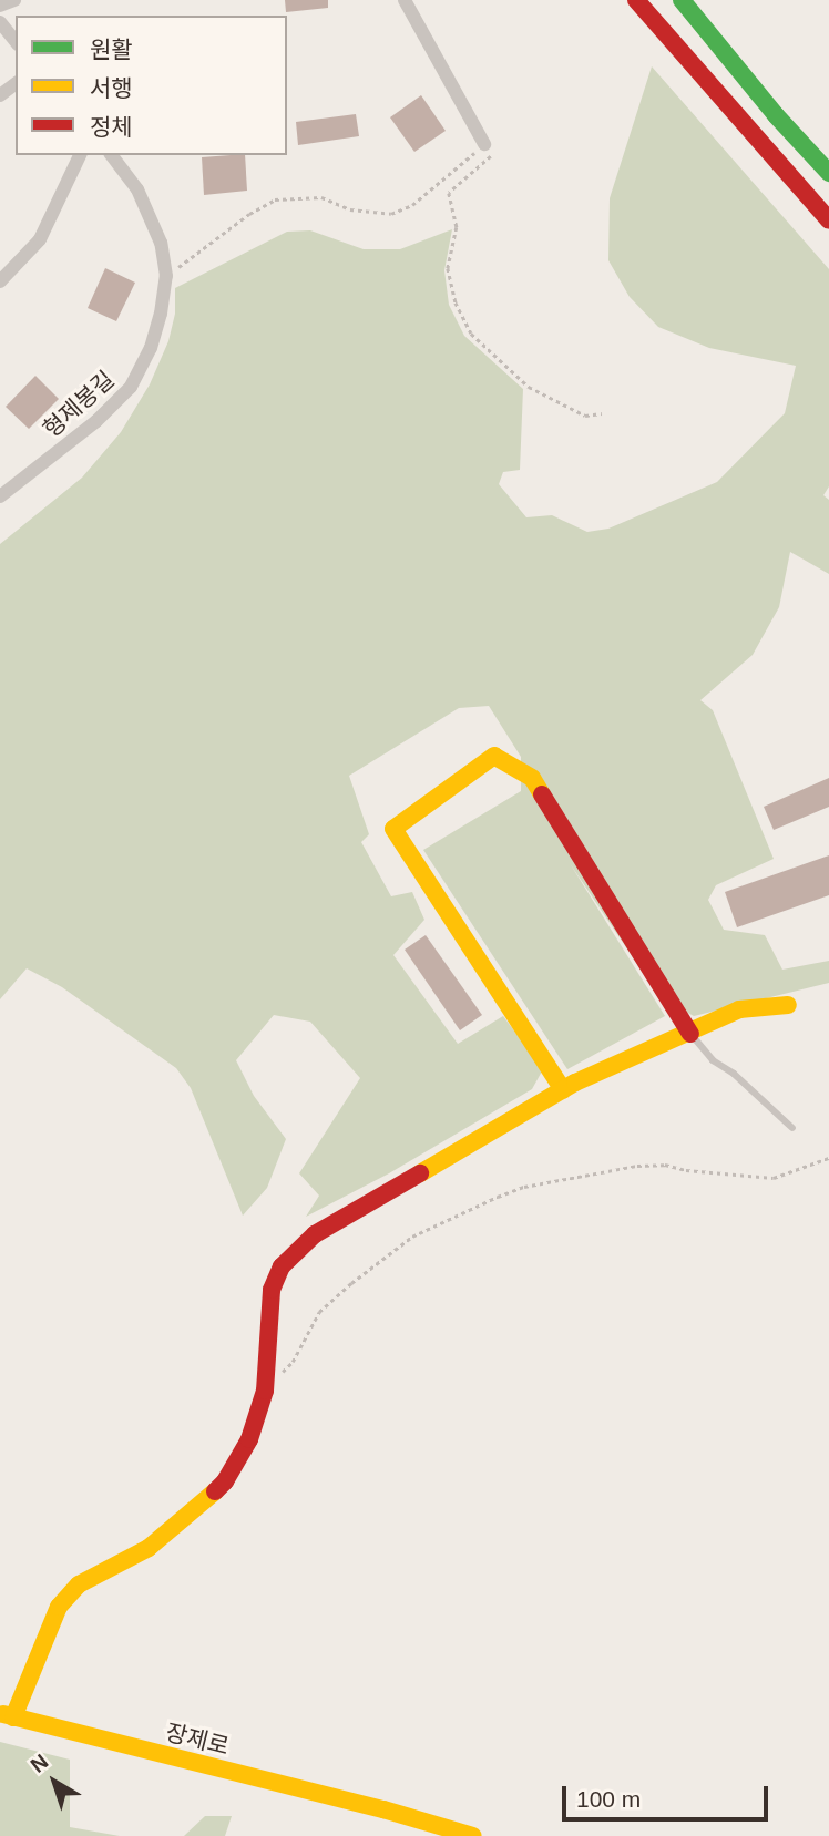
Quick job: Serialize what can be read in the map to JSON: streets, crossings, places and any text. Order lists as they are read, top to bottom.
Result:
{
  "streets": {
    "main road": ["장제로"],
    "street": ["형제봉길"]
  },
  "legend": ["원활", "서행", "정체"],
  "scale_bar": "100 m",
  "north": "top left"
}
